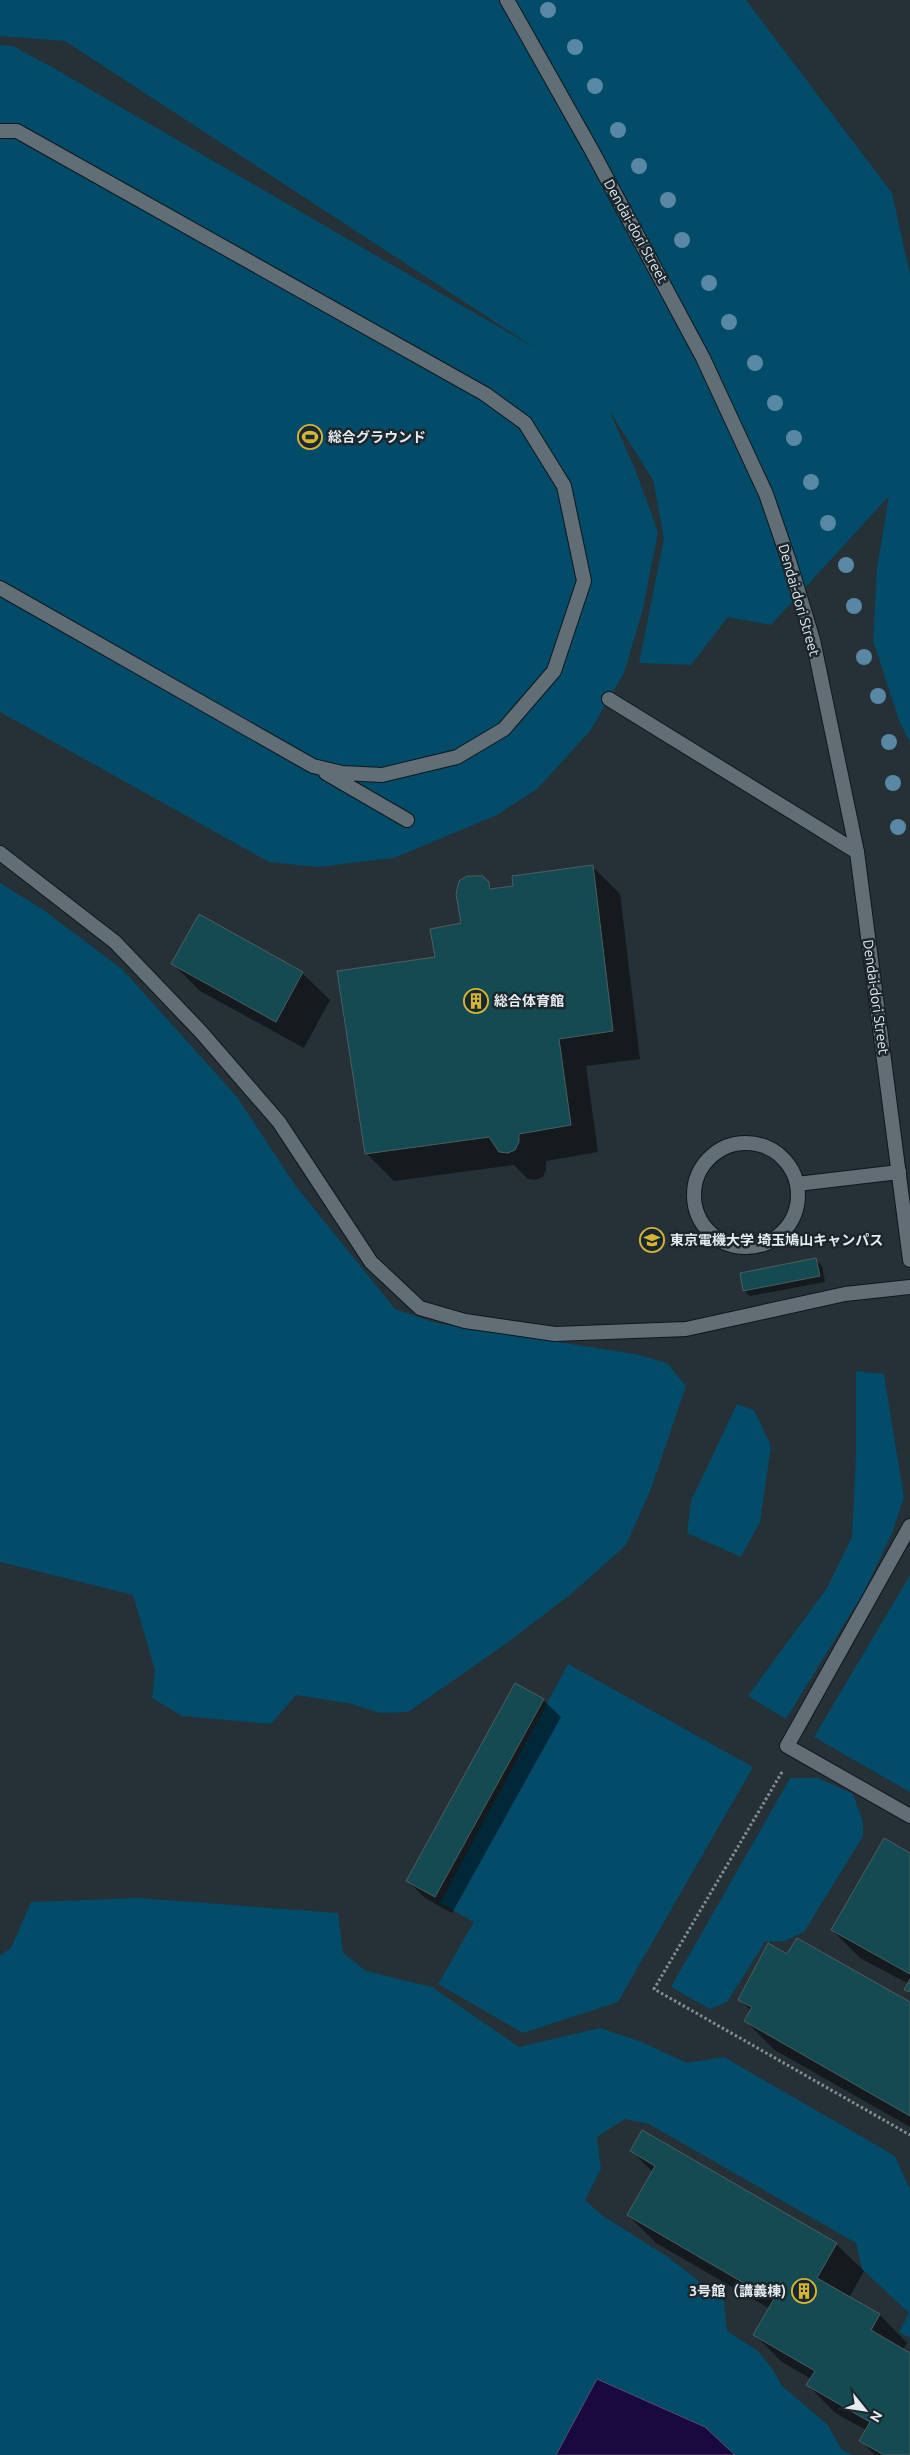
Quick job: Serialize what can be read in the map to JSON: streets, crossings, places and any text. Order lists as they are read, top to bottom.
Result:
{
  "streets": {
    "street": ["Dendai-dori Street"]
  },
  "places": {
    "sports": ["総合グラウンド"],
    "building": ["総合体育館", "3号館（講義棟)"],
    "school or university": ["東京電機大学 埼玉鳩山キャンパス"]
  },
  "north": "bottom right"
}
